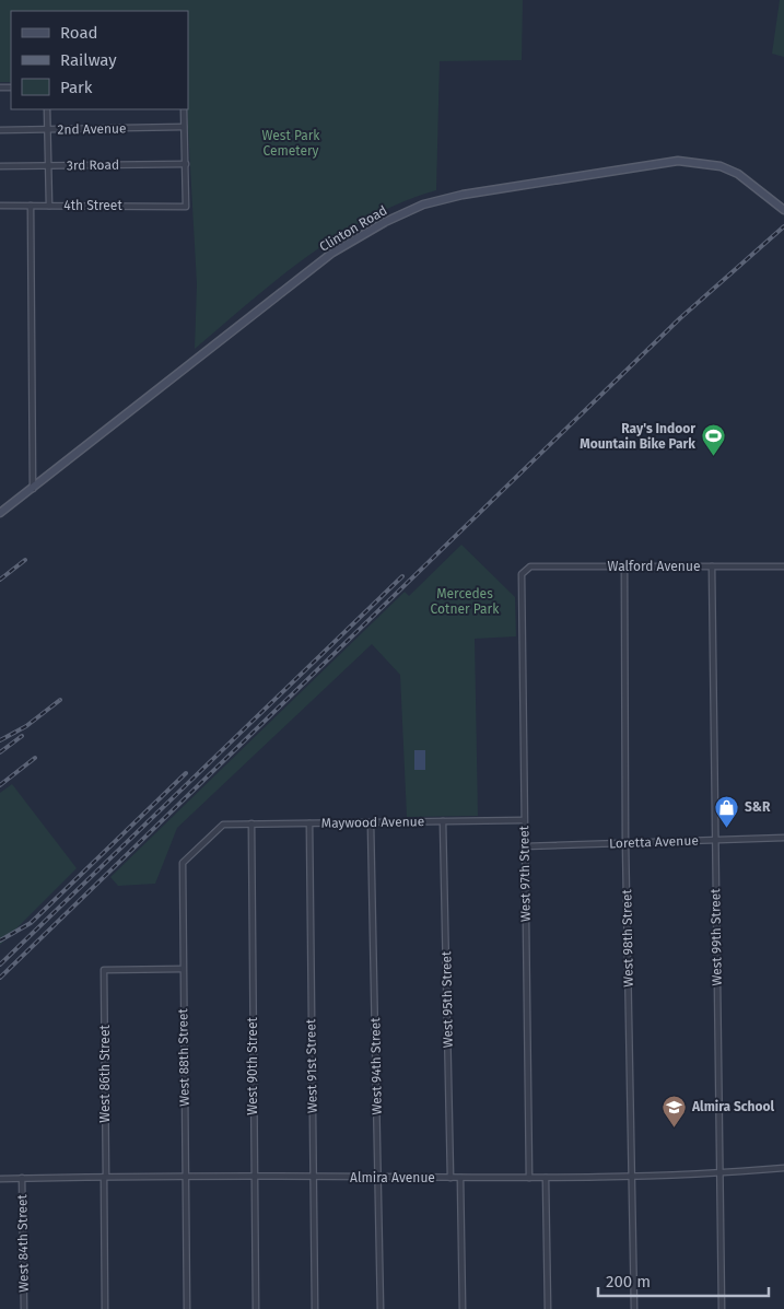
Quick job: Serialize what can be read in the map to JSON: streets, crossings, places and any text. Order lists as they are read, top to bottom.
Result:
{
  "streets": {
    "street": [
      "2nd Avenue",
      "3rd Road",
      "4th Street",
      "Clinton Road",
      "Walford Avenue",
      "Maywood Avenue",
      "Loretta Avenue",
      "West 97th Street",
      "West 99th Street",
      "West 98th Street",
      "West 95th Street",
      "West 88th Street",
      "West 90th Street",
      "West 91st Street",
      "West 94th Street",
      "West 86th Street",
      "Almira Avenue",
      "West 84th Street"
    ]
  },
  "crossings": [
    ["3rd Road", "4th Street"],
    ["Walford Avenue", "West 97th Street"],
    ["Walford Avenue", "West 99th Street"],
    ["Walford Avenue", "West 98th Street"],
    ["Maywood Avenue", "West 97th Street"],
    ["Maywood Avenue", "West 95th Street"],
    ["Maywood Avenue", "West 88th Street"],
    ["Maywood Avenue", "West 90th Street"],
    ["Maywood Avenue", "West 91st Street"],
    ["Maywood Avenue", "West 94th Street"],
    ["Loretta Avenue", "West 97th Street"],
    ["Loretta Avenue", "West 99th Street"],
    ["Loretta Avenue", "West 98th Street"],
    ["West 97th Street", "Almira Avenue"],
    ["West 99th Street", "Almira Avenue"],
    ["West 98th Street", "Almira Avenue"],
    ["West 95th Street", "Almira Avenue"],
    ["West 88th Street", "West 86th Street"],
    ["West 88th Street", "Almira Avenue"],
    ["West 90th Street", "Almira Avenue"],
    ["West 91st Street", "Almira Avenue"],
    ["West 94th Street", "Almira Avenue"],
    ["West 86th Street", "Almira Avenue"],
    ["Almira Avenue", "West 84th Street"]
  ],
  "parks": ["West Park Cemetery", "Mercedes Cotner Park"],
  "places": {
    "sports": ["Ray's Indoor Mountain Bike Park"],
    "shop": ["S&R"],
    "school or university": ["Almira School"]
  },
  "legend": ["Road", "Railway", "Park"],
  "scale_bar": "200 m"
}
